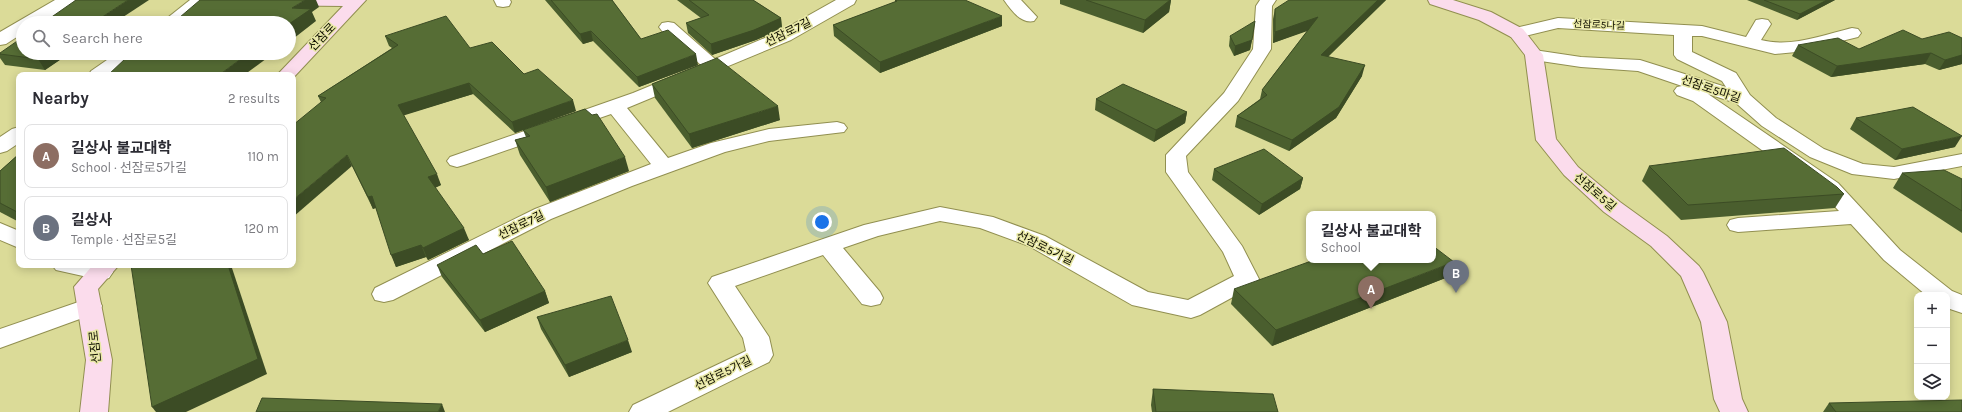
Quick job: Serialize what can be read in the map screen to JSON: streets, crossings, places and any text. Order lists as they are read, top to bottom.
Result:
{
  "streets": {
    "street": [
      "선잠로5나길",
      "선잠로7길",
      "선잠로",
      "선잠로5마길",
      "선잠로5길",
      "선잠로5가길"
    ]
  },
  "crossings": [
    ["선잠로5나길", "선잠로5길"],
    ["선잠로5마길", "선잠로5길"]
  ],
  "page": {
    "search": "Search here",
    "heading": ["Nearby", "2 results"],
    "list": [
      {
        "mark": "A",
        "name": "길상사 불교대학",
        "note": "School · 선잠로5가길",
        "value": "110 m"
      },
      {
        "mark": "B",
        "name": "길상사",
        "note": "Temple · 선잠로5길",
        "value": "120 m"
      }
    ],
    "popup": ["길상사 불교대학", "School"],
    "pins": ["B", "A"],
    "map_buttons": ["+", "−"]
  }
}
